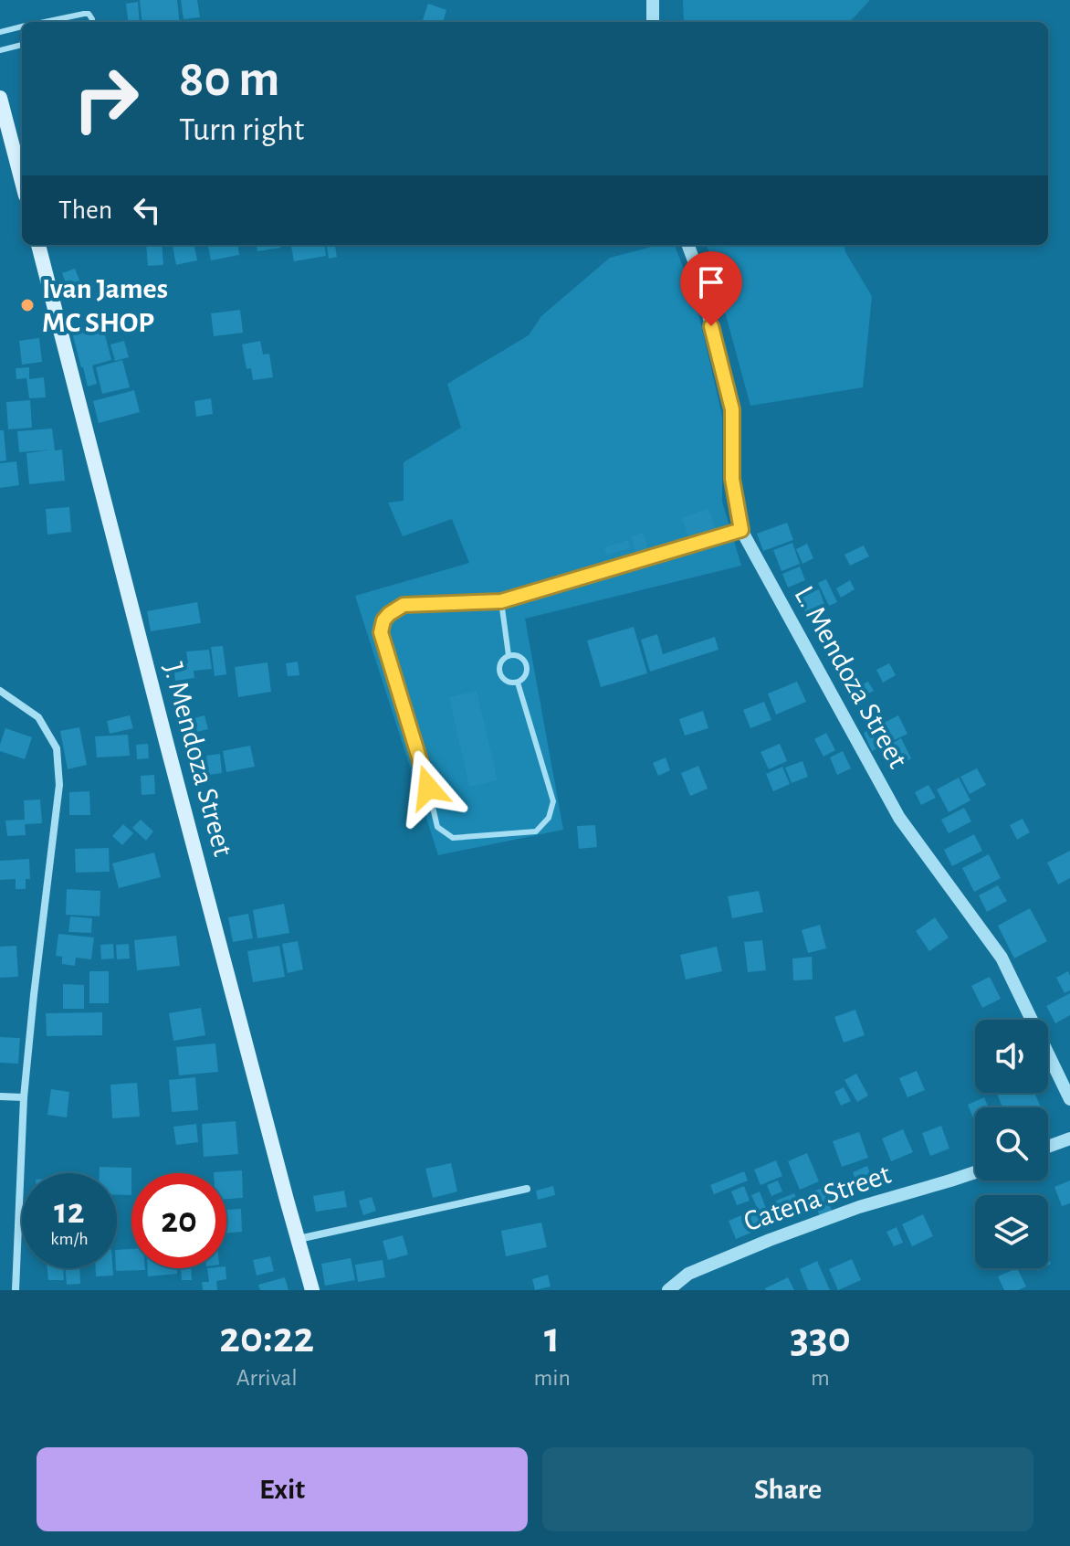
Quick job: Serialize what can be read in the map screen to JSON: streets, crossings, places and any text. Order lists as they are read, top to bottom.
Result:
{
  "streets": {
    "main road": ["J. Mendoza Street"],
    "street": ["L. Mendoza Street", "Catena Street"]
  },
  "places": ["Ivan James MC SHOP"],
  "page": {
    "turn": ["80 m", "Turn right"],
    "then": "Then",
    "speed": "12 km/h",
    "limit": "20",
    "eta": [
      "20:22",
      "Arrival",
      "1",
      "min",
      "330",
      "m"
    ],
    "buttons": ["Exit", "Share"]
  }
}
